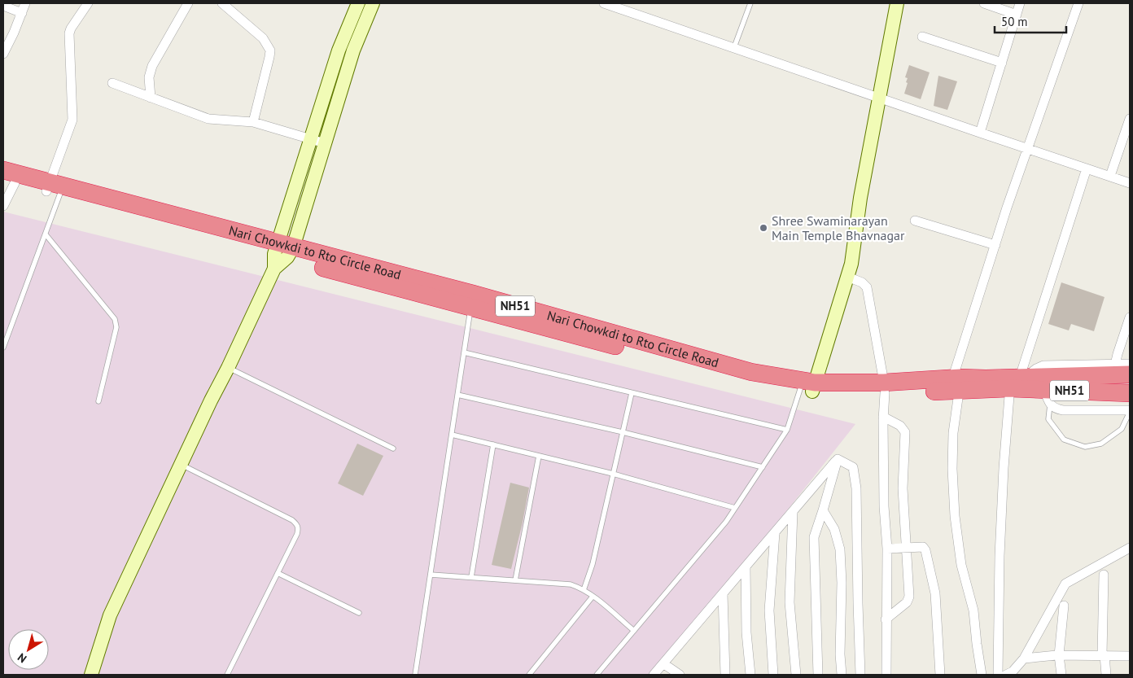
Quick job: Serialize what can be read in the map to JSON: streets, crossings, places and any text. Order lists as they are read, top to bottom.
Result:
{
  "streets": {
    "highway": ["Nari Chowkdi to Rto Circle Road", "NH51"]
  },
  "crossings": [
    ["Nari Chowkdi to Rto Circle Road", "NH51"]
  ],
  "places": ["Shree Swaminarayan Main Temple Bhavnagar"],
  "scale_bar": "50 m",
  "north": "bottom left"
}
